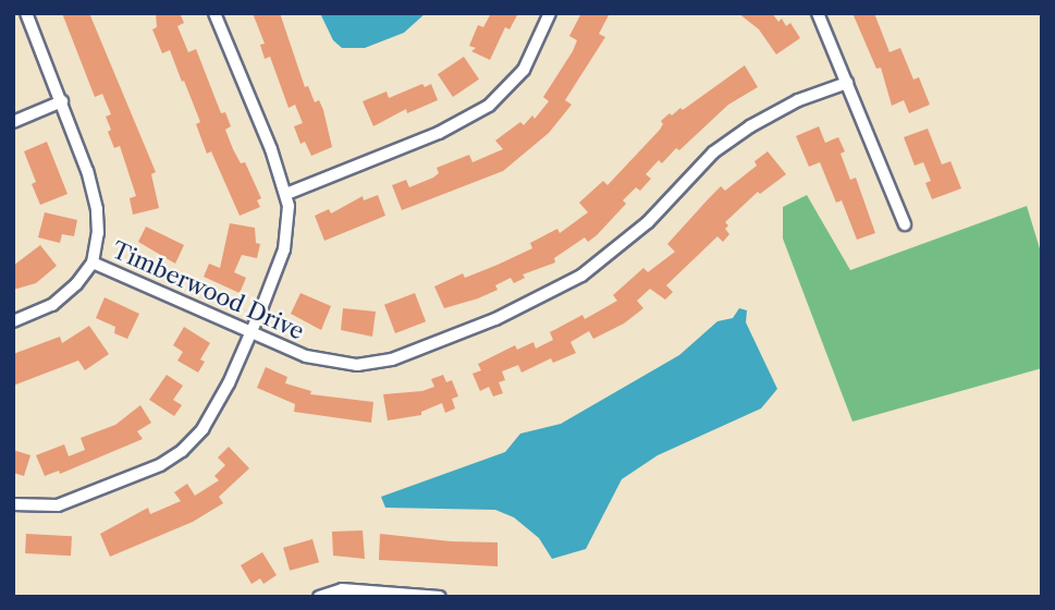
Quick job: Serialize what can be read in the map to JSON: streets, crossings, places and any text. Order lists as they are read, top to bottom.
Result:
{
  "streets": {
    "street": ["Timberwood Drive"]
  }
}
